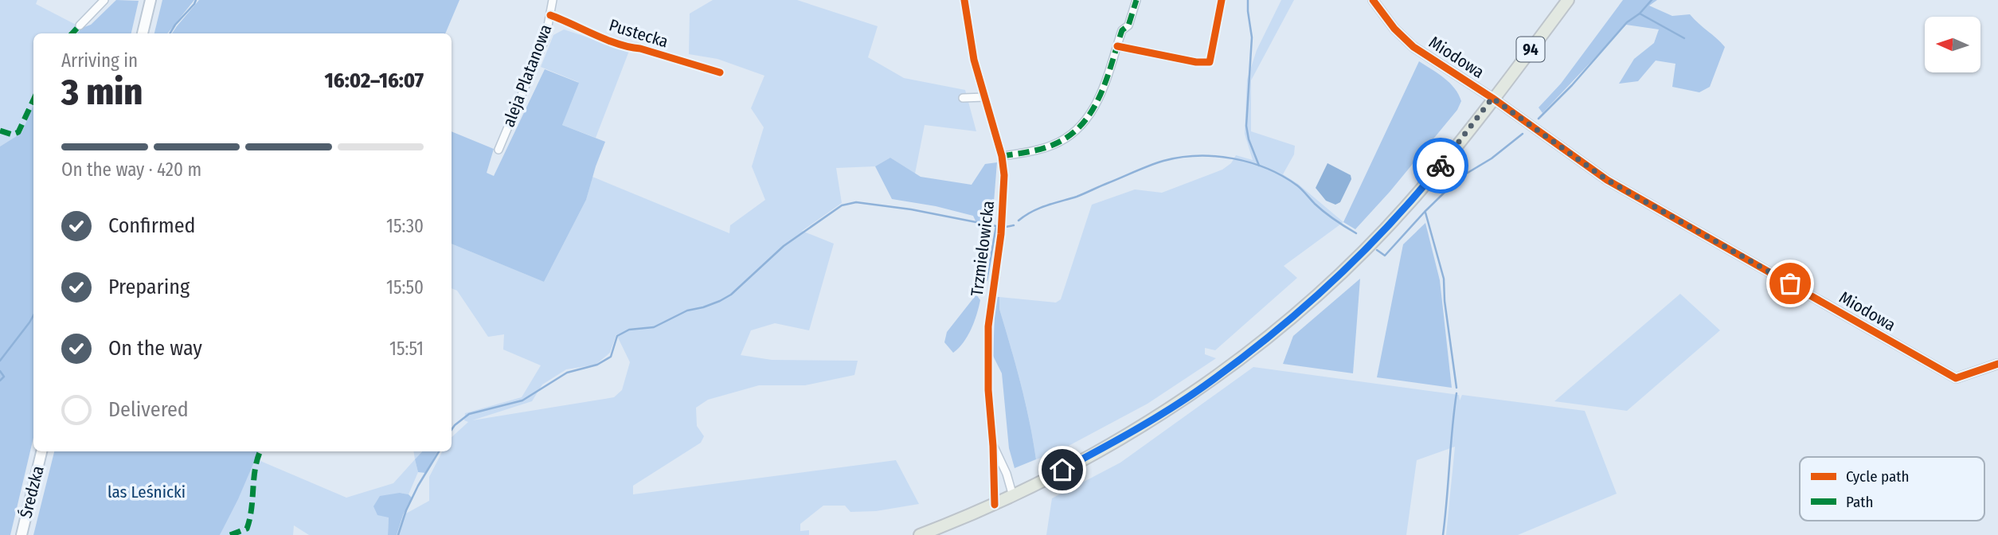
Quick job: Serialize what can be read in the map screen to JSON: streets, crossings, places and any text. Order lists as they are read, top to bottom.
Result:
{
  "streets": {
    "main road": ["94", "Średzka"],
    "street": [
      "Pustecka",
      "Miodowa",
      "aleja Platanowa",
      "Trzmielowicka"
    ]
  },
  "crossings": [
    ["Pustecka", "aleja Platanowa"],
    ["94", "Miodowa"],
    ["94", "Trzmielowicka"]
  ],
  "parks": ["las Leśnicki"],
  "legend": ["Cycle path", "Path"],
  "north": "left",
  "page": {
    "heading": ["3 min", "Arriving in", "16:02–16:07"],
    "bar": "On the way · 420 m",
    "list": [
      ["Confirmed", "15:30"],
      ["Preparing", "15:50"],
      ["On the way", "15:51"],
      "Delivered"
    ]
  }
}
